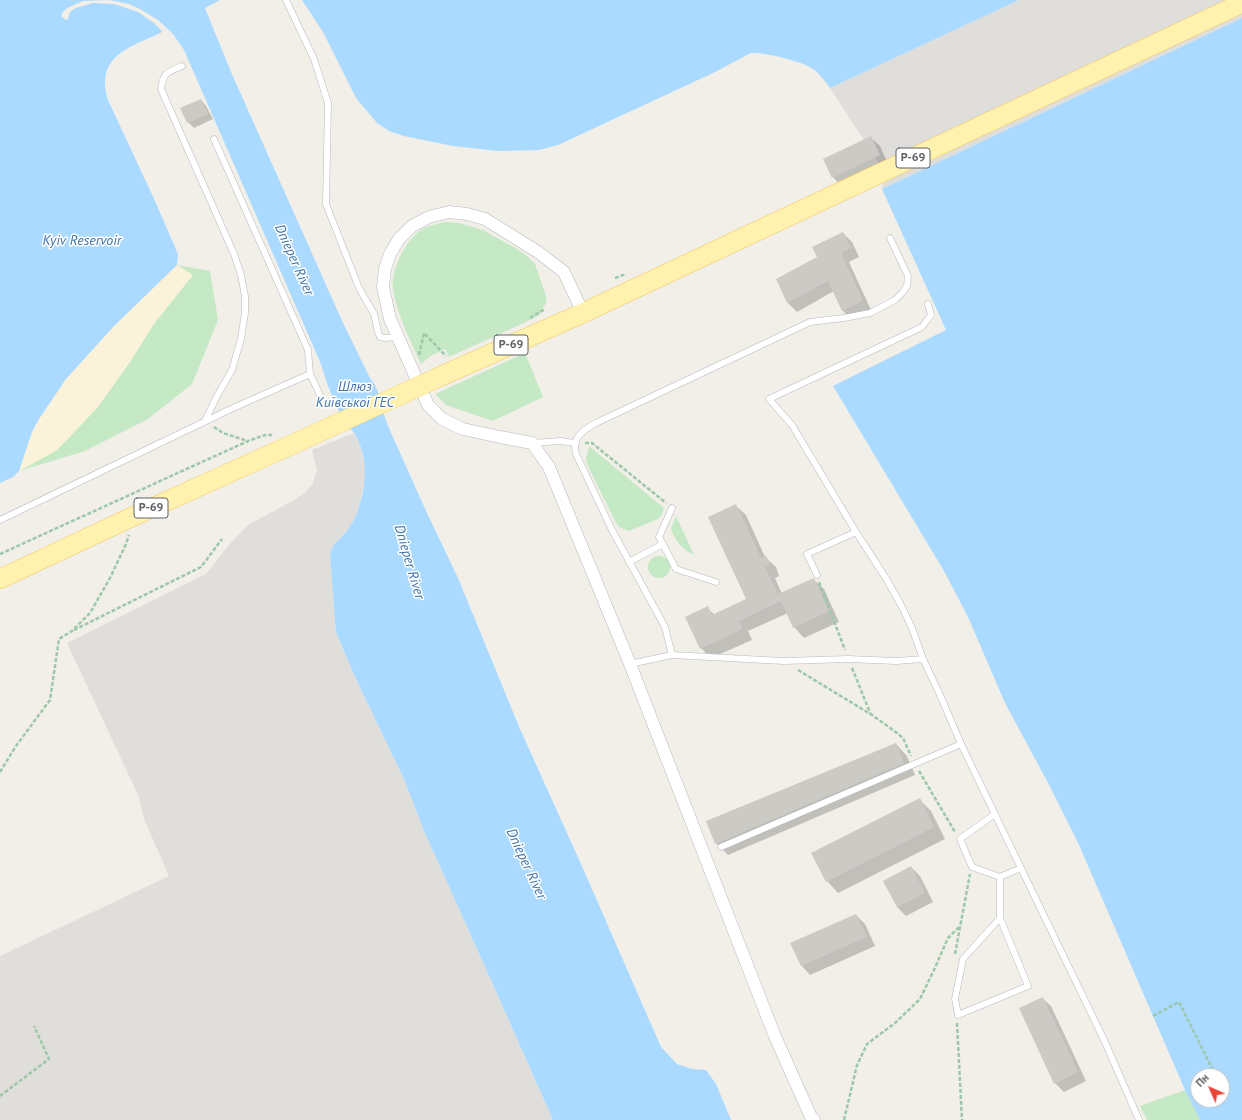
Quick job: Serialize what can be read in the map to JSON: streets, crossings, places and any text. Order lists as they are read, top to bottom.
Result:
{
  "streets": {
    "main road": ["Р-69"]
  },
  "water": ["Kyiv Reservoir", "Dnieper River", "Шлюз Київської ГЕС"],
  "north": "top left"
}
